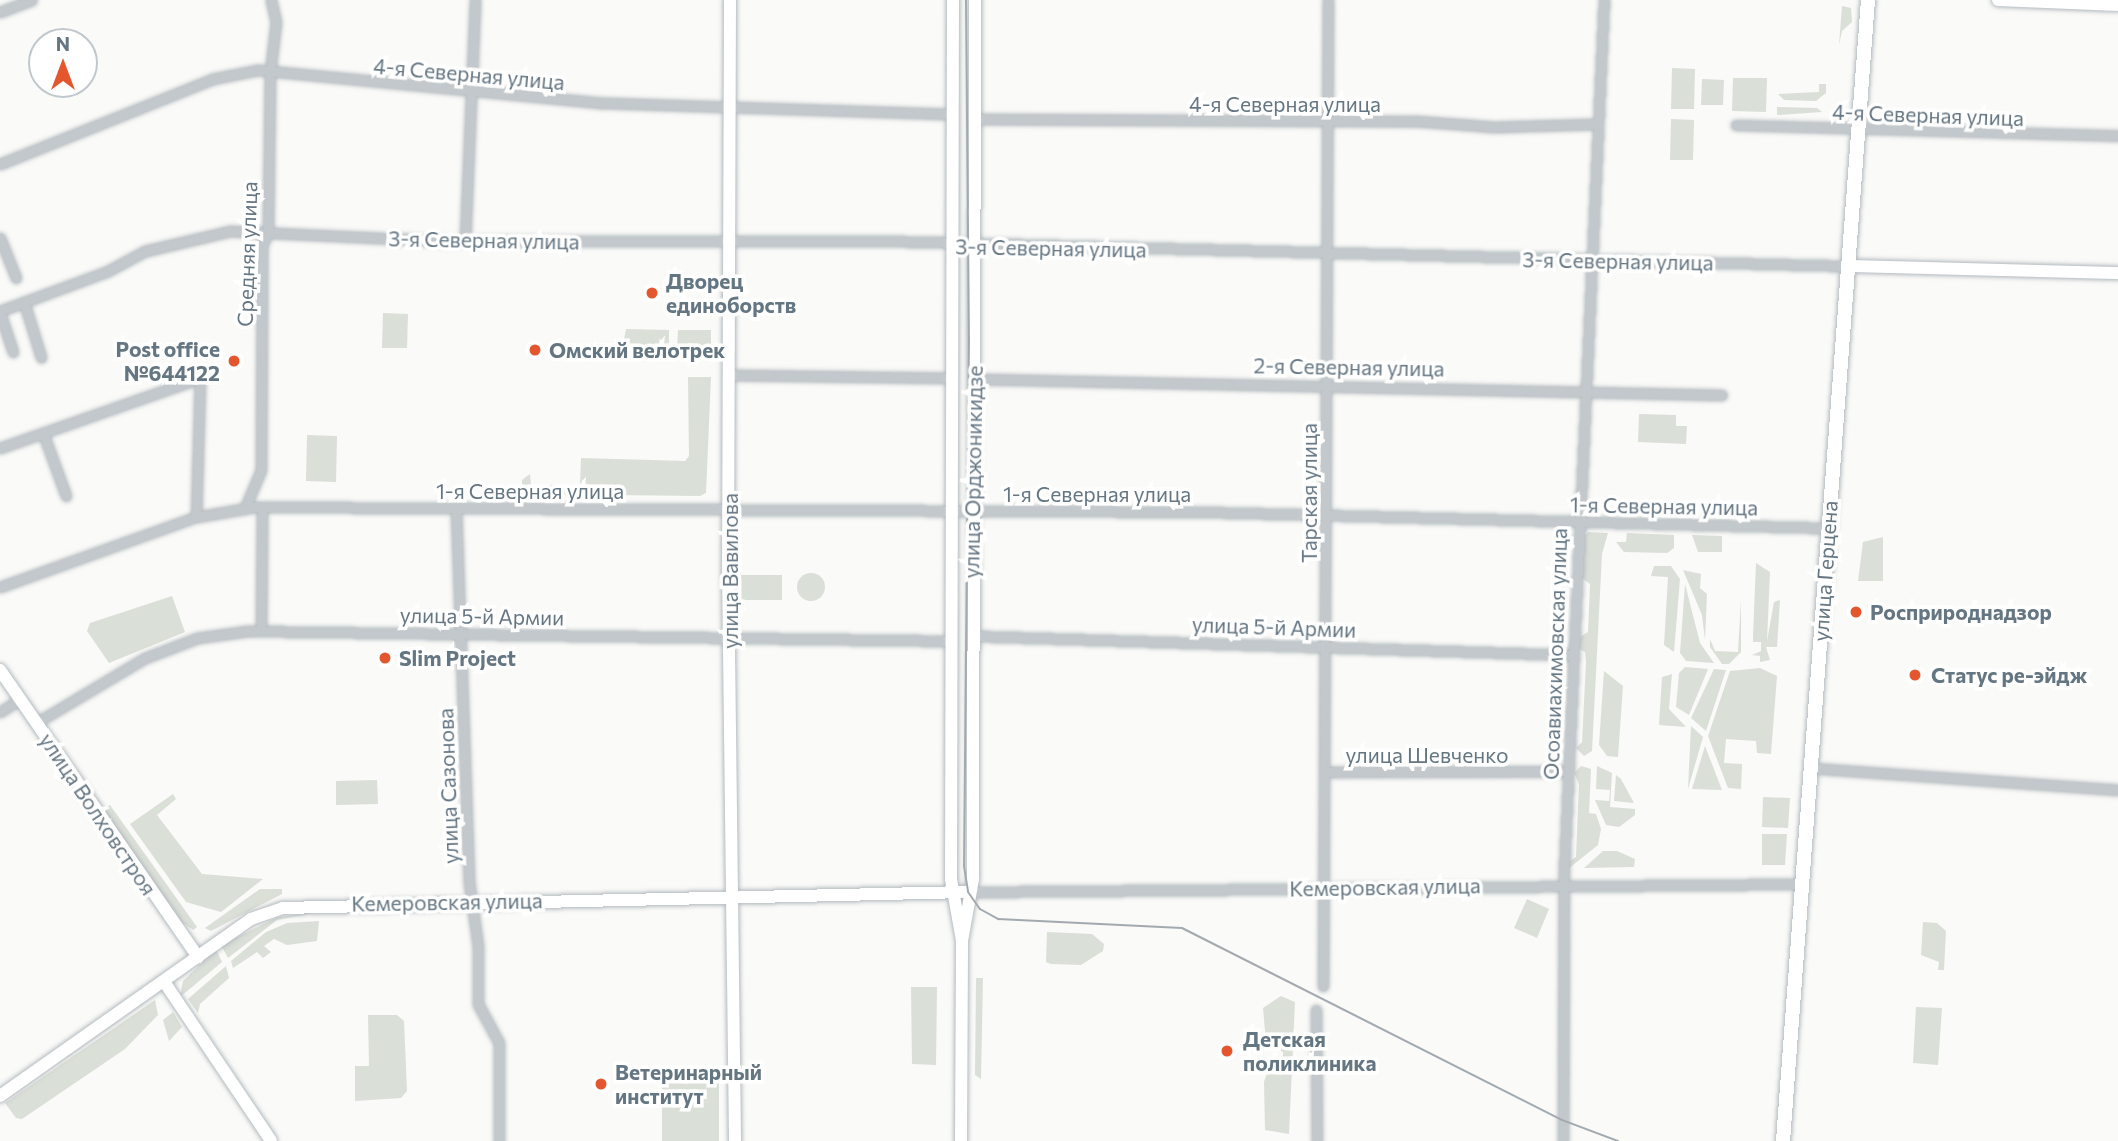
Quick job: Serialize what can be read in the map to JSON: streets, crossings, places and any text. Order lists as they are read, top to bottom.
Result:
{
  "streets": {
    "main road": [
      "3-я Северная улица",
      "улица Орджоникидзе",
      "улица Вавилова",
      "улица Герцена",
      "улица Волховстроя",
      "Кемеровская улица"
    ],
    "street": [
      "4-я Северная улица",
      "Средняя улица",
      "2-я Северная улица",
      "1-я Северная улица",
      "Тарская улица",
      "улица 5-й Армии",
      "Осоавиахимовская улица",
      "улица Шевченко",
      "улица Сазонова"
    ]
  },
  "crossings": [
    ["4-я Северная улица", "Средняя улица"],
    ["4-я Северная улица", "улица Орджоникидзе"],
    ["4-я Северная улица", "Тарская улица"],
    ["4-я Северная улица", "улица Вавилова"],
    ["4-я Северная улица", "улица Герцена"],
    ["4-я Северная улица", "Осоавиахимовская улица"],
    ["3-я Северная улица", "Средняя улица"],
    ["3-я Северная улица", "улица Орджоникидзе"],
    ["3-я Северная улица", "Тарская улица"],
    ["3-я Северная улица", "улица Вавилова"],
    ["3-я Северная улица", "улица Герцена"],
    ["3-я Северная улица", "Осоавиахимовская улица"],
    ["Средняя улица", "1-я Северная улица"],
    ["2-я Северная улица", "улица Орджоникидзе"],
    ["2-я Северная улица", "Тарская улица"],
    ["2-я Северная улица", "Осоавиахимовская улица"],
    ["улица Орджоникидзе", "1-я Северная улица"],
    ["улица Орджоникидзе", "улица 5-й Армии"],
    ["улица Орджоникидзе", "Кемеровская улица"],
    ["1-я Северная улица", "Тарская улица"],
    ["1-я Северная улица", "улица Вавилова"],
    ["1-я Северная улица", "улица Герцена"],
    ["1-я Северная улица", "Осоавиахимовская улица"],
    ["1-я Северная улица", "улица Сазонова"],
    ["Тарская улица", "улица 5-й Армии"],
    ["Тарская улица", "улица Шевченко"],
    ["Тарская улица", "Кемеровская улица"],
    ["улица Вавилова", "улица 5-й Армии"],
    ["улица Вавилова", "Кемеровская улица"],
    ["улица Герцена", "Кемеровская улица"],
    ["улица 5-й Армии", "Осоавиахимовская улица"],
    ["улица 5-й Армии", "улица Сазонова"],
    ["улица 5-й Армии", "улица Волховстроя"],
    ["Осоавиахимовская улица", "улица Шевченко"],
    ["Осоавиахимовская улица", "Кемеровская улица"],
    ["улица Сазонова", "Кемеровская улица"],
    ["улица Волховстроя", "Кемеровская улица"]
  ],
  "places": [
    "Дворец единоборств",
    "Омский велотрек",
    "Post office №644122",
    "Росприроднадзор",
    "Slim Project",
    "Статус ре-эйдж",
    "Детская поликлиника",
    "Ветеринарный институт"
  ],
  "north": "top"
}
